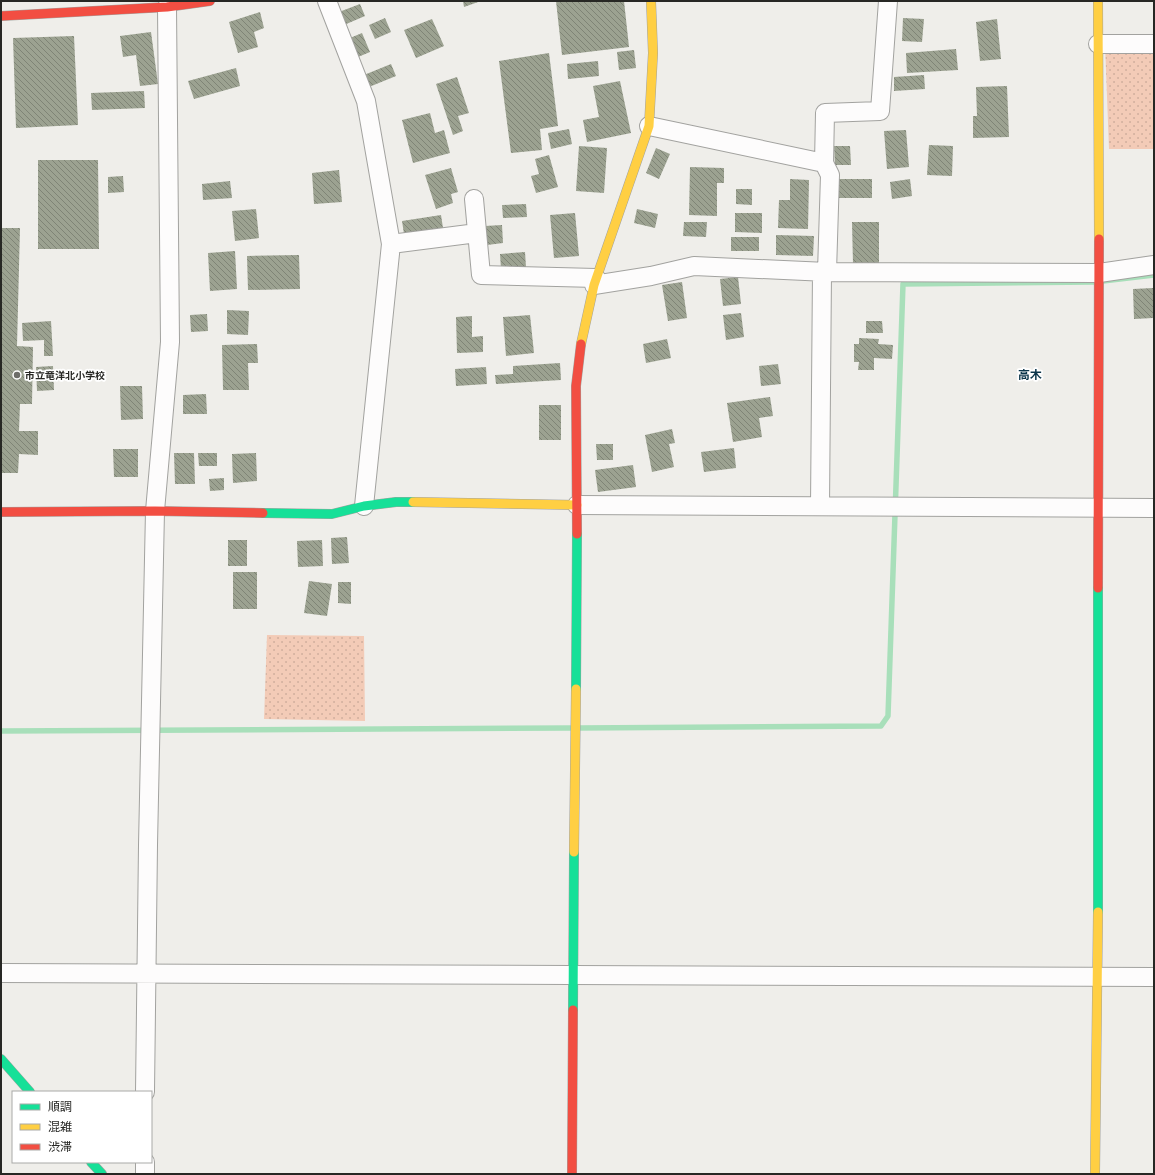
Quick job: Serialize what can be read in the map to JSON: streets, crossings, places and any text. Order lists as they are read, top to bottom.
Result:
{
  "districts": ["高木"],
  "places": ["市立竜洋北小学校"],
  "legend": ["順調", "混雑", "渋滞"]
}
